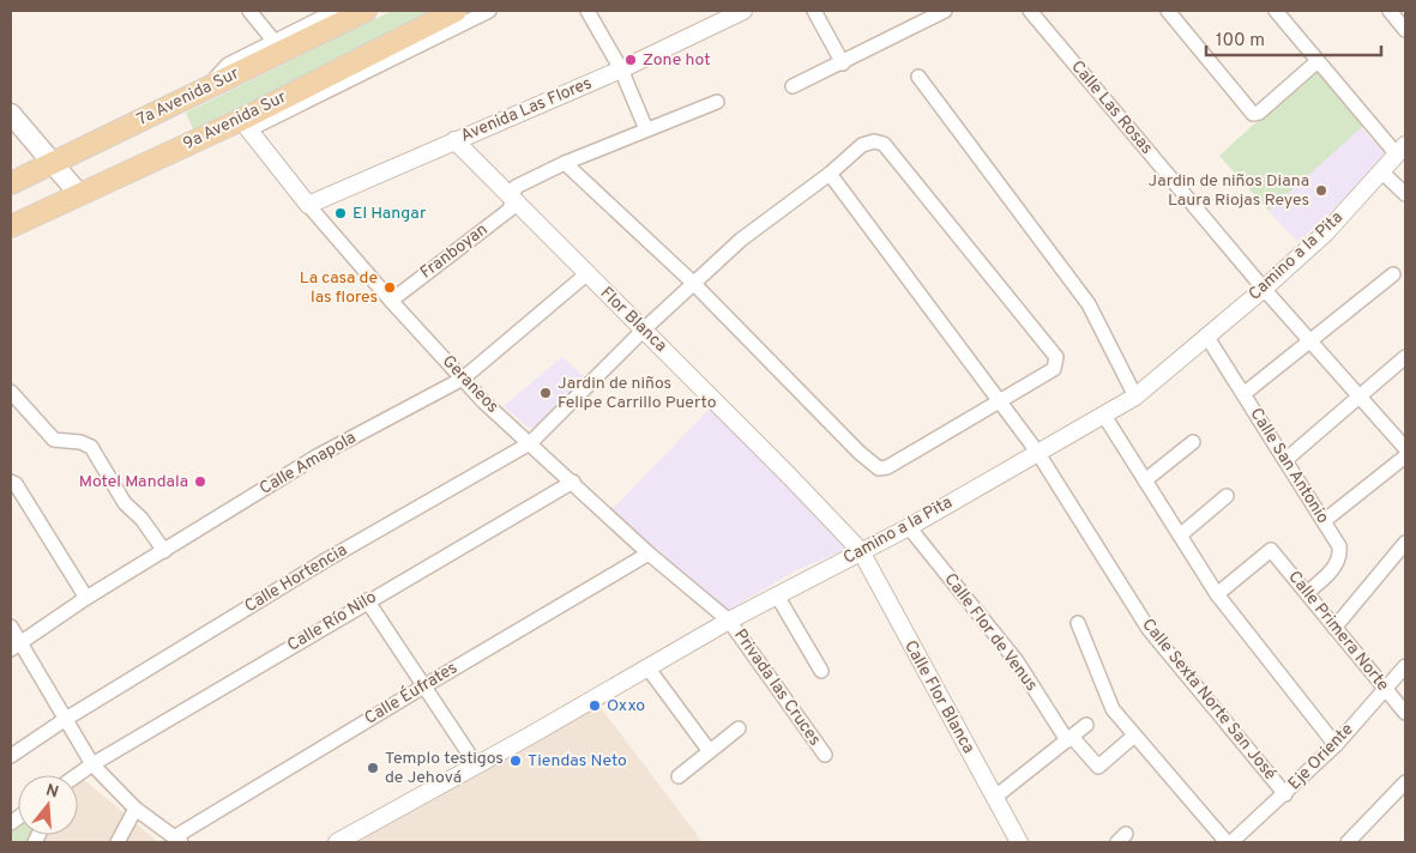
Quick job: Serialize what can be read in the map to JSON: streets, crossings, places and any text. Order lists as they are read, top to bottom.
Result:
{
  "streets": {
    "main road": ["7a Avenida Sur", "9a Avenida Sur"],
    "street": [
      "Calle Las Rosas",
      "Avenida Las Flores",
      "Franboyan",
      "Camino a la Pita",
      "Flor Blanca",
      "Geraneos",
      "Calle Amapola",
      "Calle San Antonio",
      "Calle Hortencia",
      "Calle Río Nilo",
      "Calle Primera Norte",
      "Calle Flor de Venus",
      "Privada las Cruces",
      "Calle Éufrates",
      "Calle Flor Blanca",
      "Calle Sexta Norte San José",
      "Eje Oriente"
    ]
  },
  "crossings": [
    ["Calle Las Rosas", "Camino a la Pita"],
    ["Avenida Las Flores", "Flor Blanca"],
    ["Avenida Las Flores", "Geraneos"],
    ["9a Avenida Sur", "Geraneos"],
    ["Franboyan", "Flor Blanca"],
    ["Franboyan", "Geraneos"],
    ["Camino a la Pita", "Flor Blanca"],
    ["Camino a la Pita", "Geraneos"],
    ["Camino a la Pita", "Calle San Antonio"],
    ["Camino a la Pita", "Calle Flor de Venus"],
    ["Camino a la Pita", "Privada las Cruces"],
    ["Camino a la Pita", "Calle Flor Blanca"],
    ["Camino a la Pita", "Calle Sexta Norte San José"],
    ["Flor Blanca", "Calle Amapola"],
    ["Flor Blanca", "Calle Hortencia"],
    ["Flor Blanca", "Calle Flor Blanca"],
    ["Geraneos", "Calle Amapola"],
    ["Geraneos", "Calle Hortencia"],
    ["Geraneos", "Calle Río Nilo"],
    ["Geraneos", "Privada las Cruces"],
    ["Geraneos", "Calle Éufrates"],
    ["Calle San Antonio", "Calle Primera Norte"],
    ["Calle Hortencia", "Calle Sexta Norte San José"],
    ["Calle Primera Norte", "Eje Oriente"],
    ["Calle Sexta Norte San José", "Eje Oriente"]
  ],
  "places": [
    "Zone hot",
    "Jardin de niños Diana Laura Riojas Reyes",
    "El Hangar",
    "La casa de las flores",
    "Jardin de niños Felipe Carrillo Puerto",
    "Motel Mandala",
    "Oxxo",
    "Tiendas Neto",
    "Templo testigos de Jehová"
  ],
  "scale_bar": "100 m",
  "north": "top"
}
